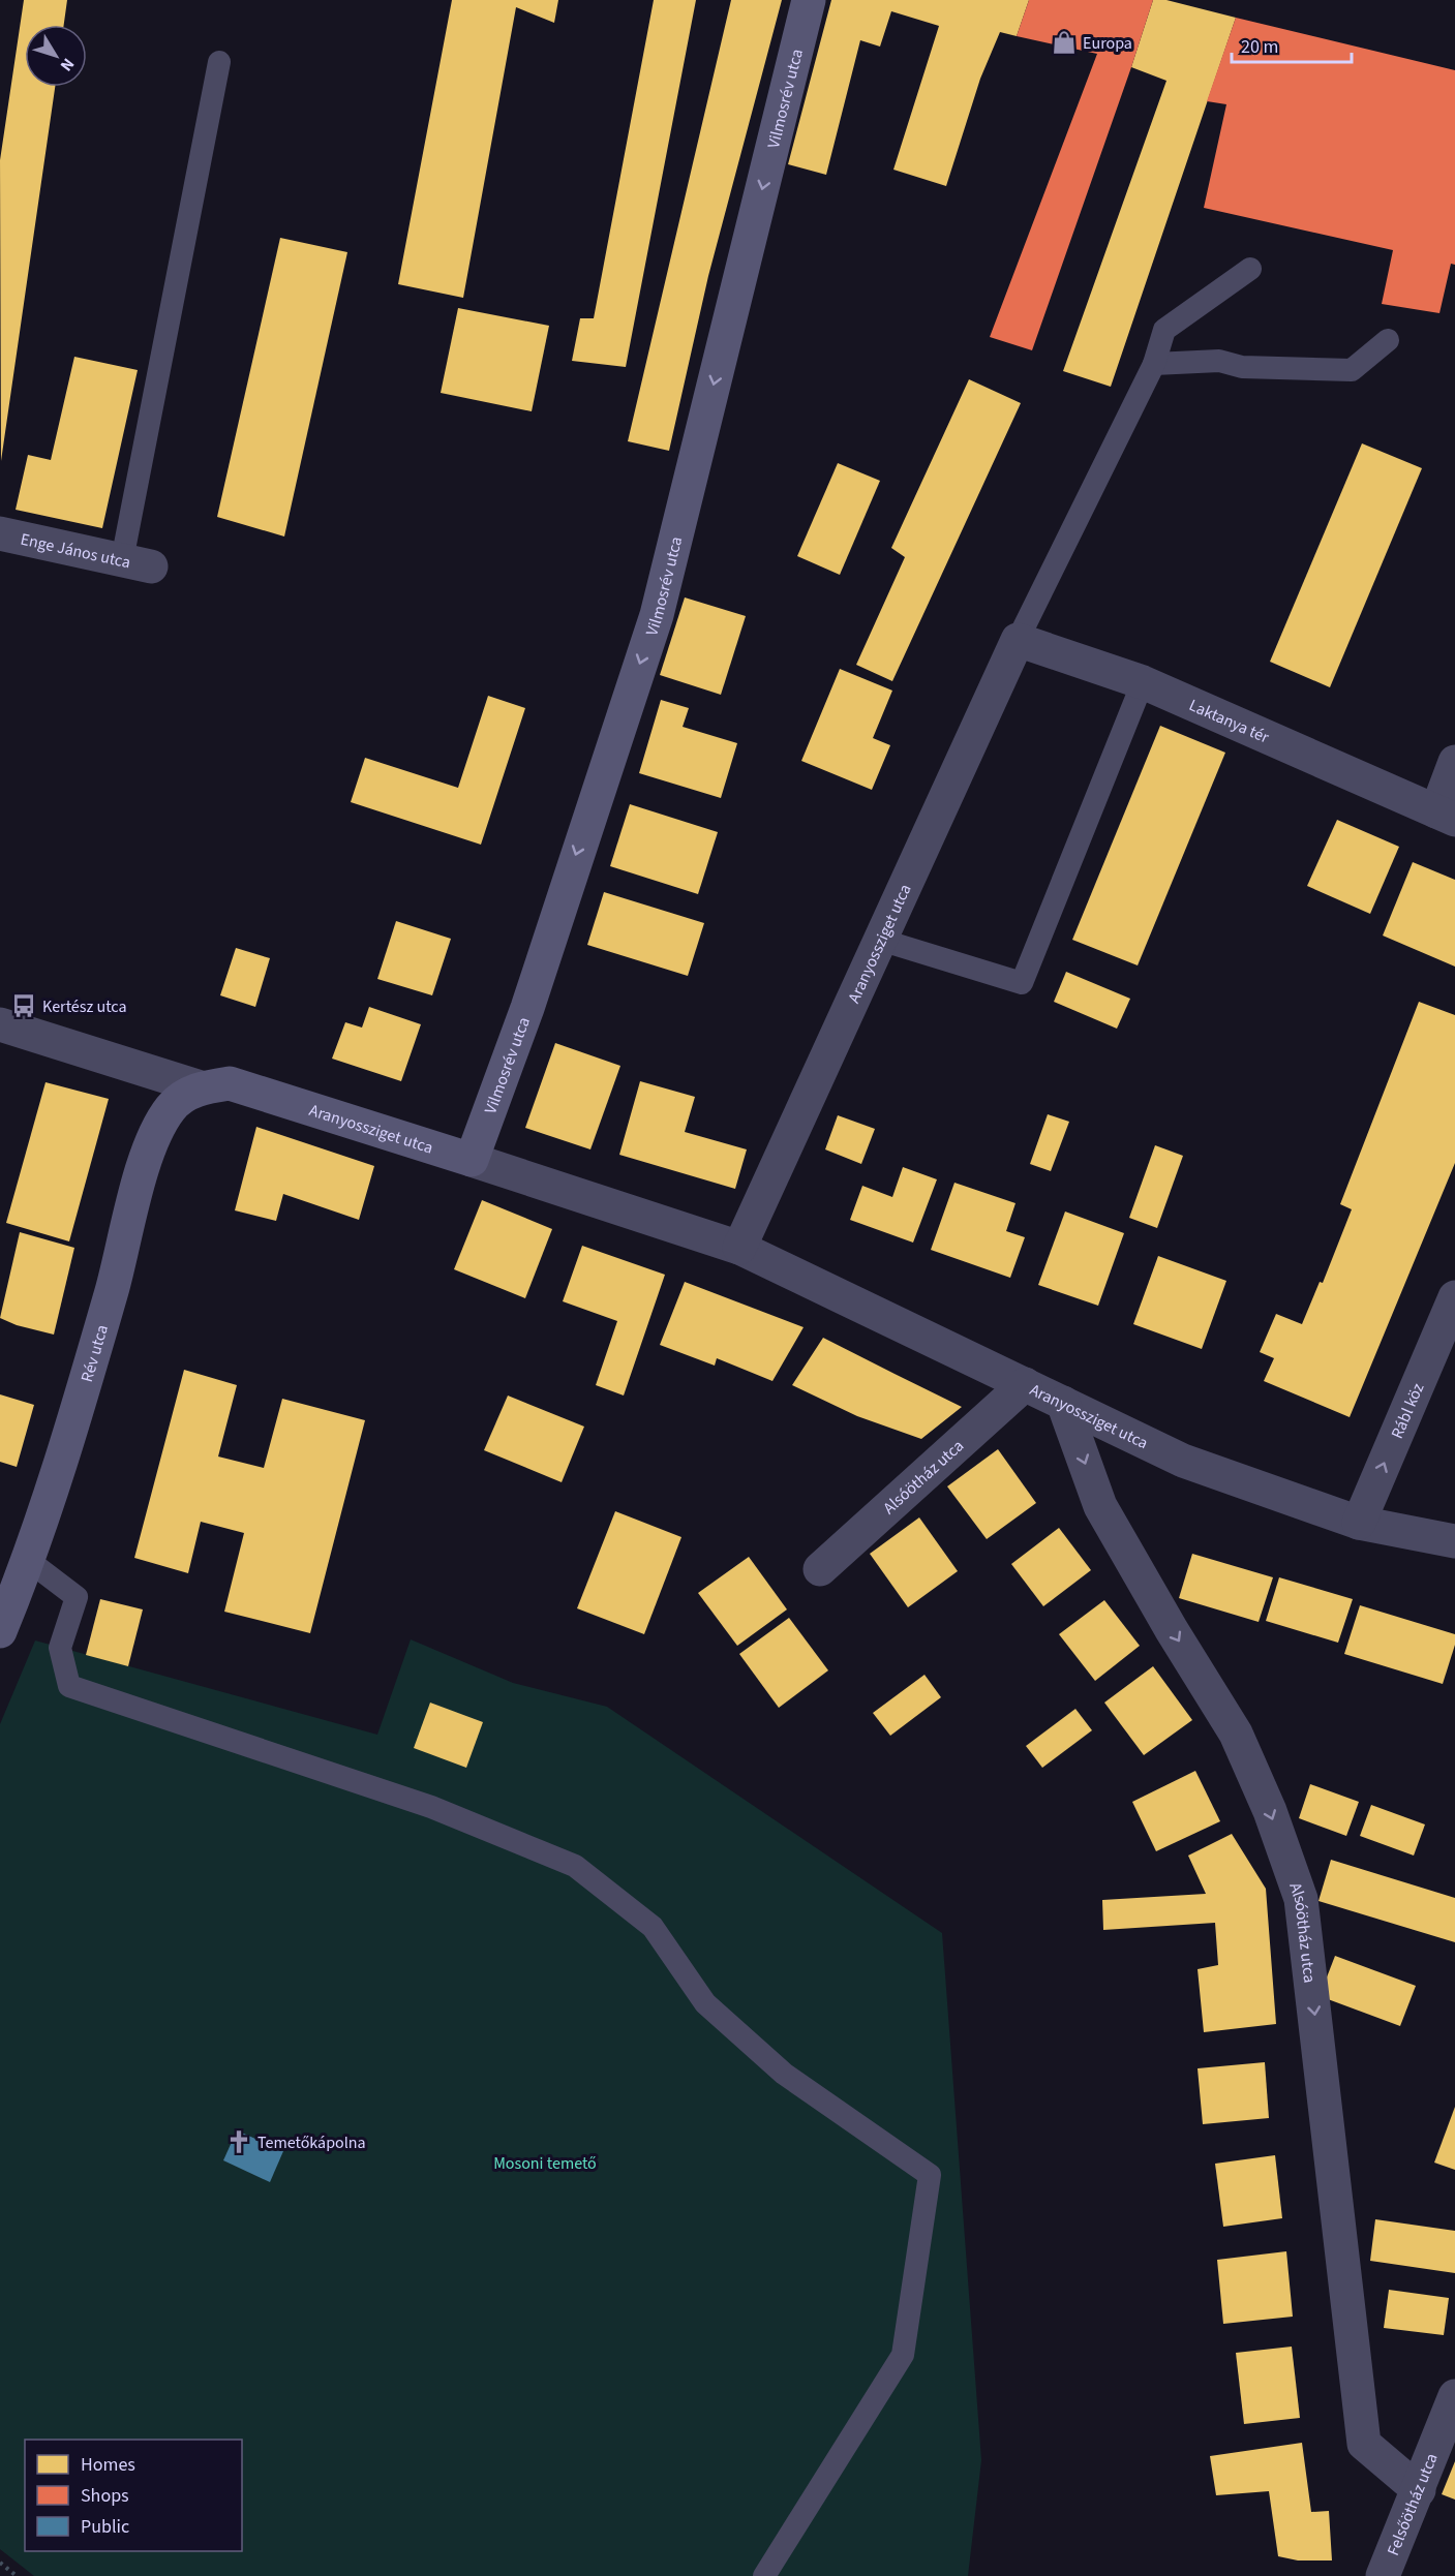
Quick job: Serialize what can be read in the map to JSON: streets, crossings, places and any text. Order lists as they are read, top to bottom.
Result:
{
  "streets": {
    "main road": ["Vilmosrév utca", "Aranyossziget utca", "Rév utca"],
    "street": [
      "Enge János utca",
      "Laktanya tér",
      "Rábl köz",
      "Alsóötház utca",
      "Felsőötház utca"
    ]
  },
  "crossings": [
    ["Vilmosrév utca", "Aranyossziget utca"],
    ["Laktanya tér", "Aranyossziget utca"],
    ["Aranyossziget utca", "Rév utca"],
    ["Aranyossziget utca", "Rábl köz"],
    ["Aranyossziget utca", "Alsóötház utca"],
    ["Alsóötház utca", "Felsőötház utca"]
  ],
  "one_way": ["Vilmosrév utca", "Rábl köz", "Alsóötház utca"],
  "parks": ["Mosoni temető"],
  "places": {
    "shop": ["Europa"],
    "bus stop": ["Kertész utca"],
    "church": ["Temetőkápolna"]
  },
  "legend": ["Homes", "Shops", "Public"],
  "scale_bar": "20 m",
  "north": "bottom right"
}
